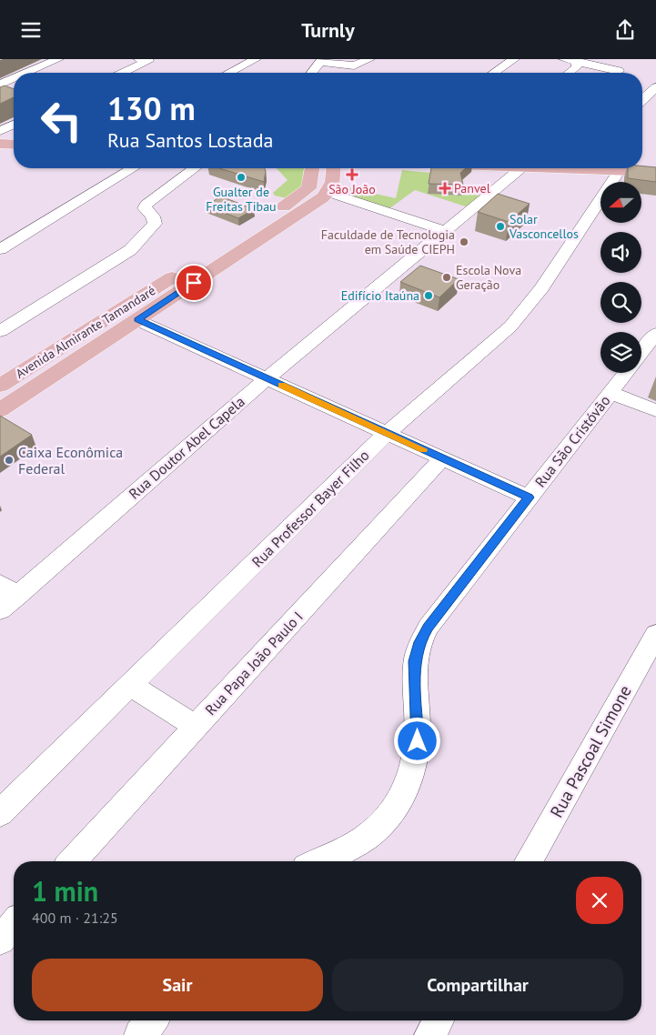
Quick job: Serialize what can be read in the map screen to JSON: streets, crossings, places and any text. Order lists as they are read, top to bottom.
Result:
{
  "streets": {
    "main road": ["Avenida Almirante Tamandaré"],
    "street": [
      "Rua São Cristóvão",
      "Rua Doutor Abel Capela",
      "Rua Professor Bayer Filho",
      "Rua Papa João Paulo I",
      "Rua Pascoal Simone"
    ]
  },
  "places": {
    "health": ["São João", "Panvel"],
    "other": [
      "Gualter de Freitas Tibau",
      "Solar Vasconcellos",
      "Faculdade de Tecnologia em Saúde CIEPH",
      "Escola Nova Geração",
      "Edifício Itaúna",
      "Caixa Econômica Federal"
    ]
  },
  "north": "left",
  "page": {
    "header": "Turnly",
    "turn": ["130 m", "Rua Santos Lostada"],
    "heading": ["1 min", "400 m · 21:25"],
    "buttons": ["Sair", "Compartilhar"]
  }
}
